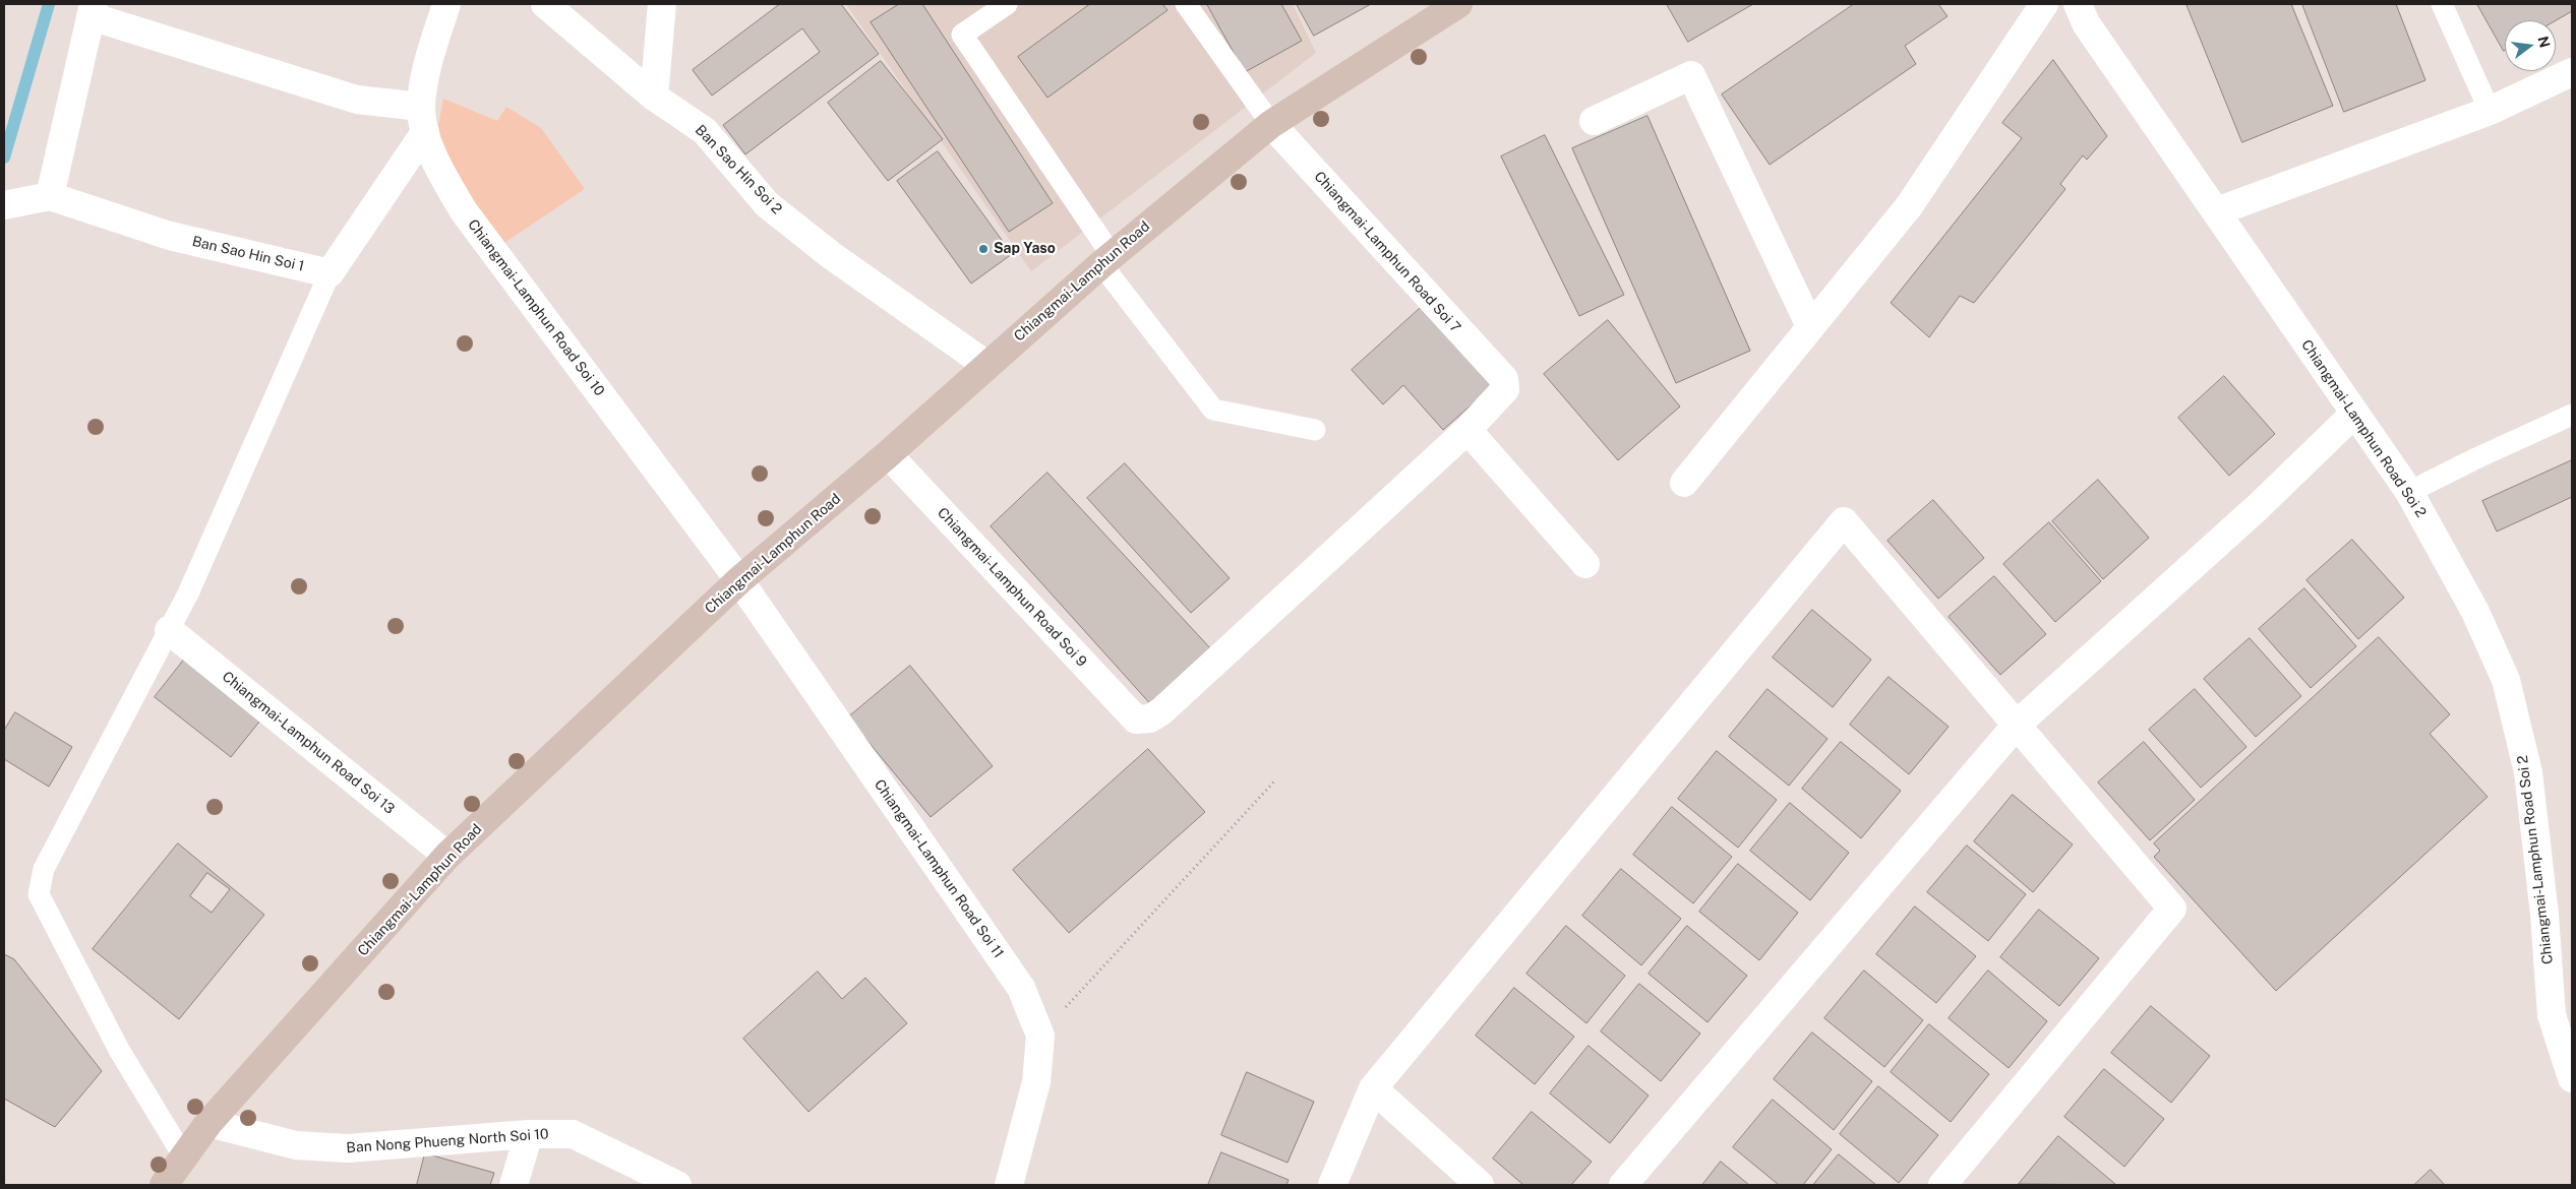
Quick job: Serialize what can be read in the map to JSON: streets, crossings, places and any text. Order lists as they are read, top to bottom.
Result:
{
  "streets": {
    "main road": ["Chiangmai-Lamphun Road"],
    "street": [
      "Ban Sao Hin Soi 2",
      "Chiangmai-Lamphun Road Soi 7",
      "Ban Sao Hin Soi 1",
      "Chiangmai-Lamphun Road Soi 10",
      "Chiangmai-Lamphun Road Soi 2",
      "Chiangmai-Lamphun Road Soi 9",
      "Chiangmai-Lamphun Road Soi 13",
      "Chiangmai-Lamphun Road Soi 11",
      "Ban Nong Phueng North Soi 10"
    ]
  },
  "crossings": [
    ["Ban Sao Hin Soi 2", "Chiangmai-Lamphun Road"],
    ["Chiangmai-Lamphun Road Soi 7", "Chiangmai-Lamphun Road"],
    ["Chiangmai-Lamphun Road Soi 7", "Chiangmai-Lamphun Road Soi 9"],
    ["Chiangmai-Lamphun Road", "Chiangmai-Lamphun Road Soi 10"],
    ["Chiangmai-Lamphun Road", "Chiangmai-Lamphun Road Soi 9"],
    ["Chiangmai-Lamphun Road", "Chiangmai-Lamphun Road Soi 13"],
    ["Chiangmai-Lamphun Road", "Chiangmai-Lamphun Road Soi 11"],
    ["Chiangmai-Lamphun Road", "Ban Nong Phueng North Soi 10"],
    ["Chiangmai-Lamphun Road Soi 10", "Chiangmai-Lamphun Road Soi 11"]
  ],
  "places": ["Sap Yaso"],
  "north": "right"
}
